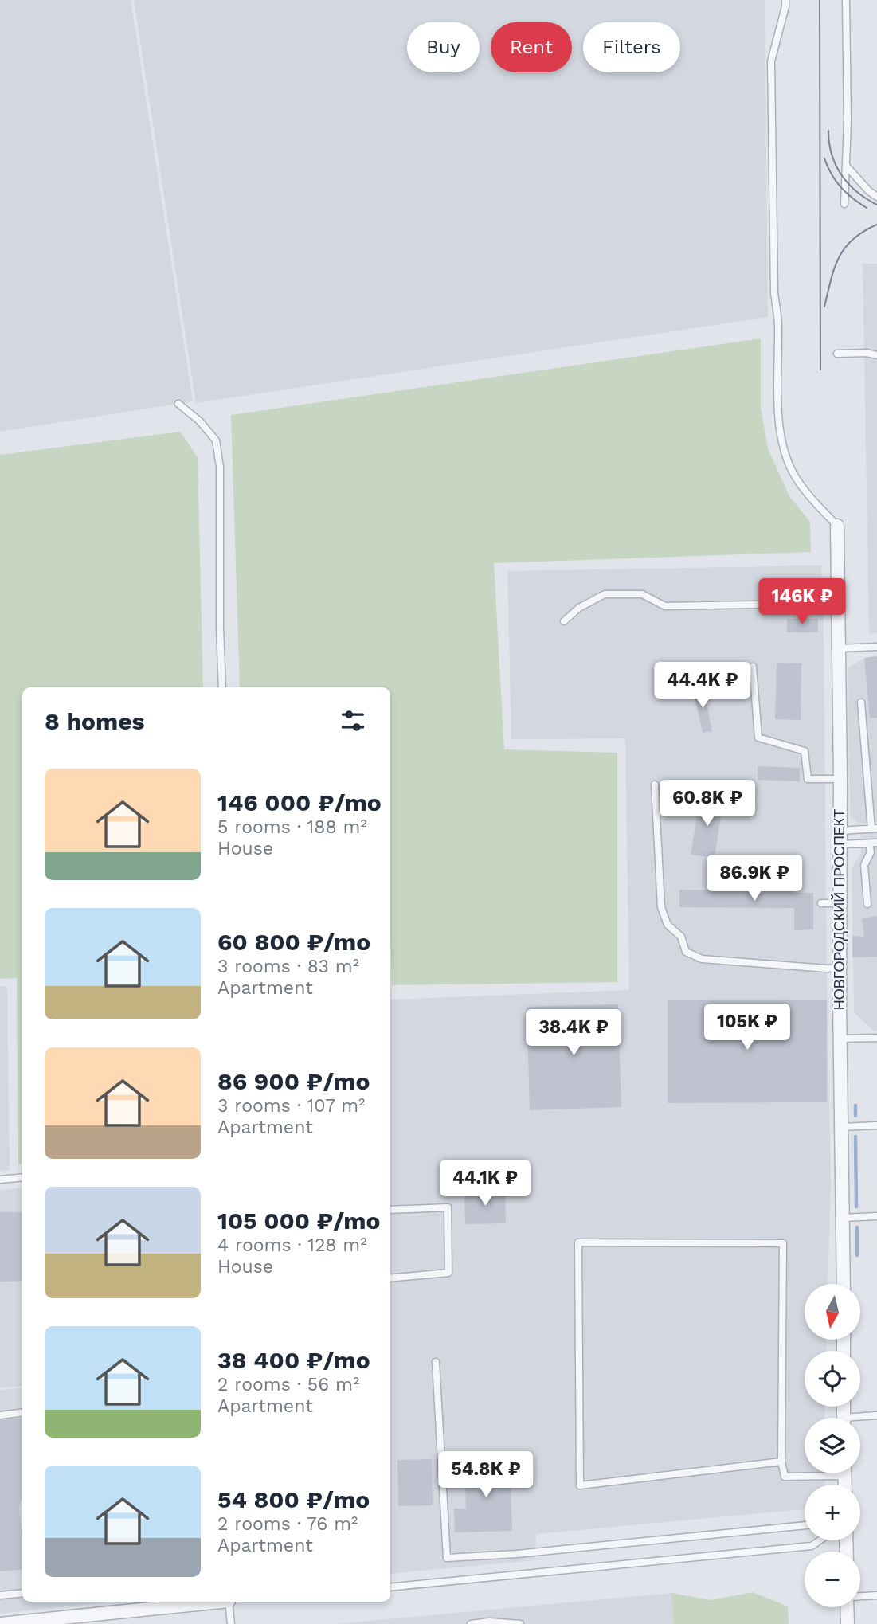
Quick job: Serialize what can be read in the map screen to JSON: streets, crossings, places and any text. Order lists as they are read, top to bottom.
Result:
{
  "streets": {
    "street": ["НОВГОРОДСКИЙ ПРОСПЕКТ"]
  },
  "north": "bottom",
  "page": {
    "chip": ["Buy", "Rent", "Filters"],
    "price": [
      "146K ₽",
      "44.4K ₽",
      "60.8K ₽",
      "86.9K ₽",
      "105K ₽",
      "38.4K ₽",
      "44.1K ₽",
      "54.8K ₽"
    ],
    "heading": "8 homes",
    "list": [
      {
        "name": "146 000 ₽/mo",
        "note": "5 rooms · 188 m² · House"
      },
      {
        "name": "60 800 ₽/mo",
        "note": "3 rooms · 83 m² · Apartment"
      },
      {
        "name": "86 900 ₽/mo",
        "note": "3 rooms · 107 m² · Apartment"
      },
      {
        "name": "105 000 ₽/mo",
        "note": "4 rooms · 128 m² · House"
      },
      {
        "name": "38 400 ₽/mo",
        "note": "2 rooms · 56 m² · Apartment"
      },
      {
        "name": "54 800 ₽/mo",
        "note": "2 rooms · 76 m² · Apartment"
      }
    ],
    "map_buttons": ["+", "−"]
  }
}
